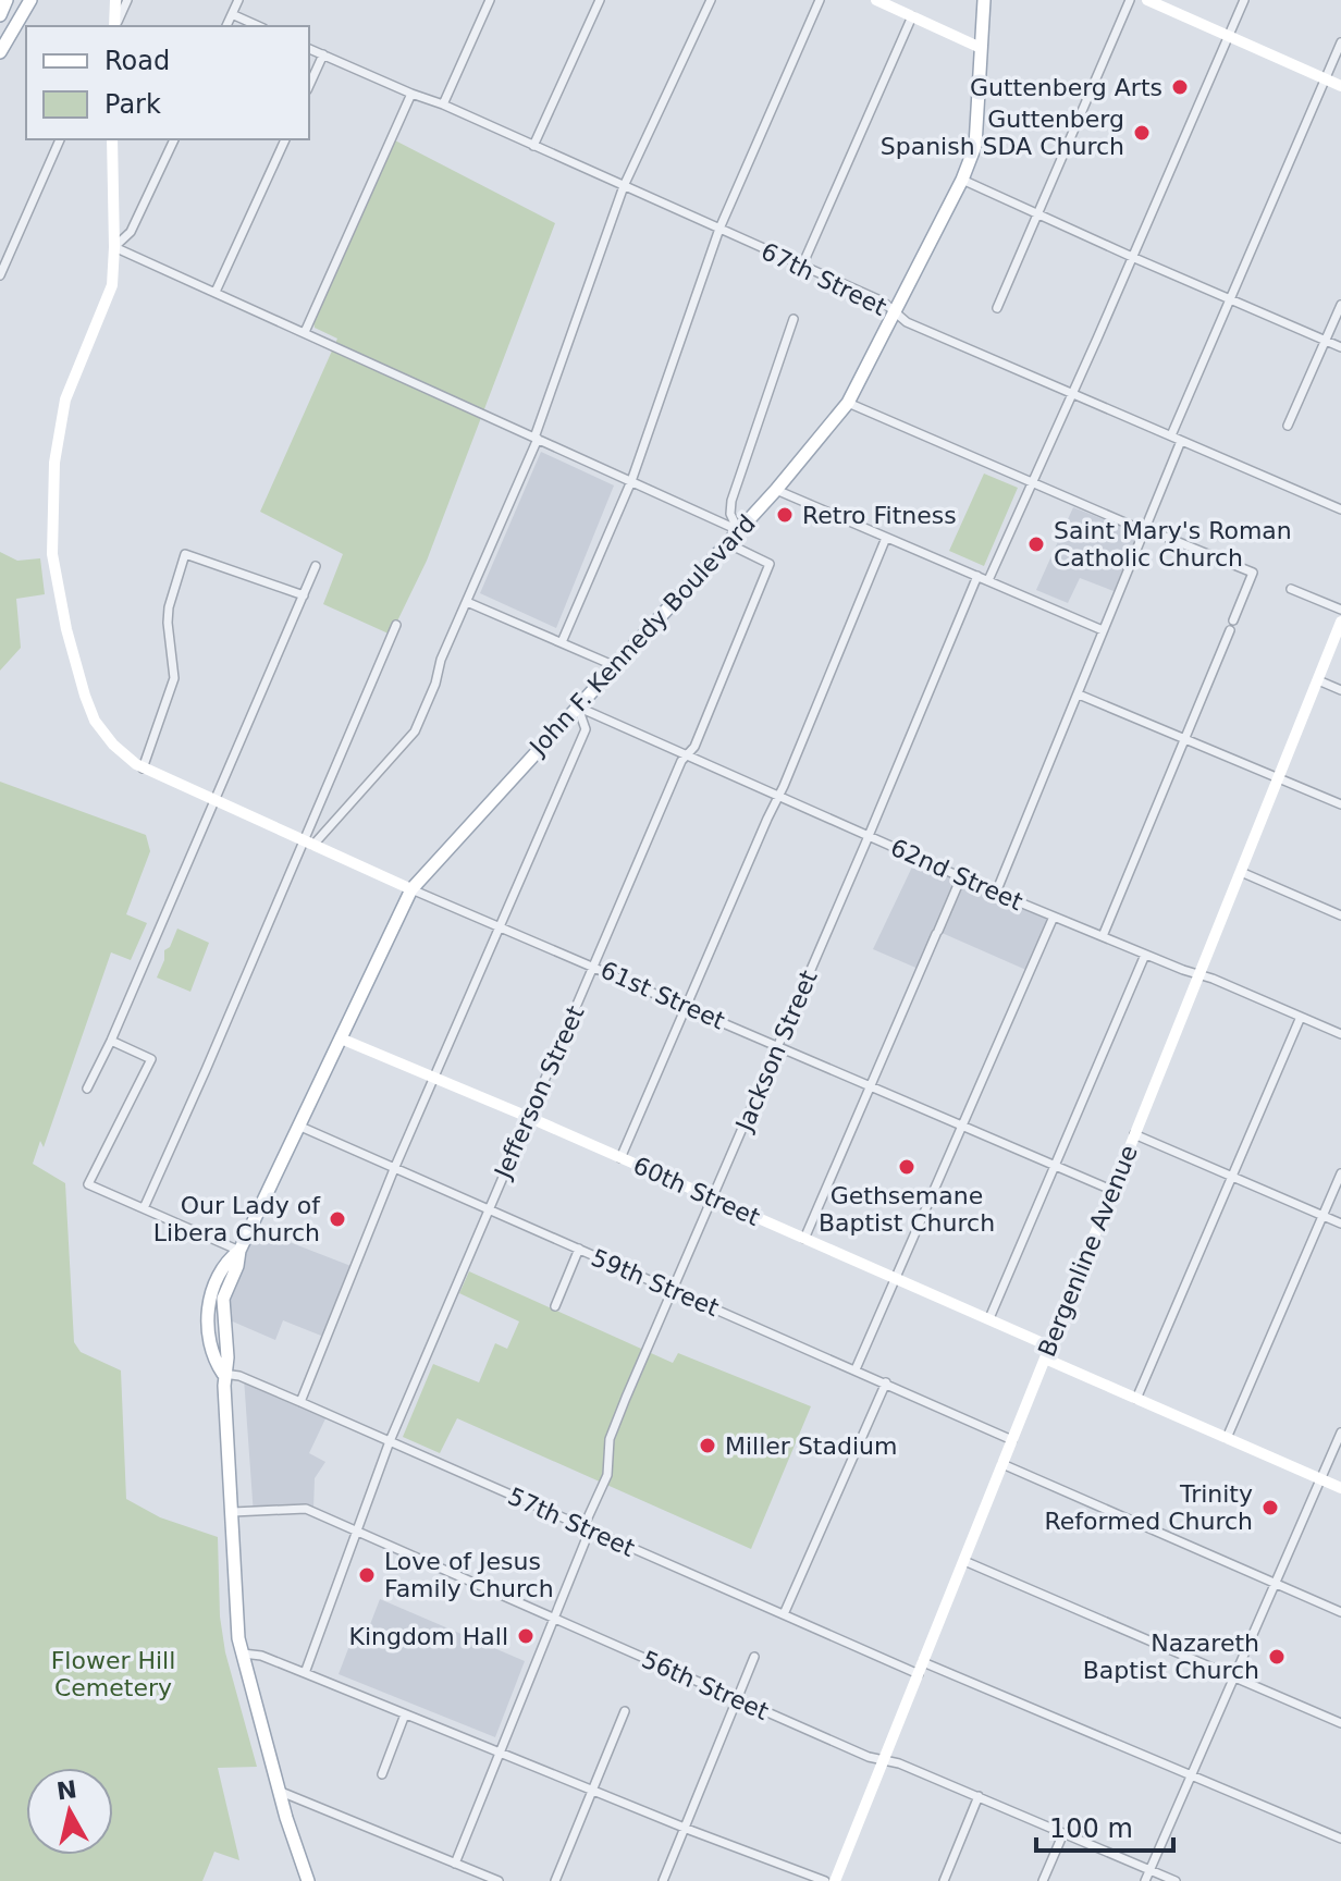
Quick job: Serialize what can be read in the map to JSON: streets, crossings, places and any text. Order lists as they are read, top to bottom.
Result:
{
  "streets": {
    "main road": ["John F. Kennedy Boulevard"],
    "street": [
      "67th Street",
      "62nd Street",
      "61st Street",
      "Jackson Street",
      "Jefferson Street",
      "60th Street",
      "Bergenline Avenue",
      "59th Street",
      "57th Street",
      "56th Street"
    ]
  },
  "crossings": [
    ["67th Street", "John F. Kennedy Boulevard"],
    ["John F. Kennedy Boulevard", "62nd Street"],
    ["John F. Kennedy Boulevard", "61st Street"],
    ["John F. Kennedy Boulevard", "Jefferson Street"],
    ["John F. Kennedy Boulevard", "60th Street"],
    ["John F. Kennedy Boulevard", "59th Street"],
    ["John F. Kennedy Boulevard", "57th Street"],
    ["John F. Kennedy Boulevard", "56th Street"],
    ["62nd Street", "Jackson Street"],
    ["62nd Street", "Jefferson Street"],
    ["62nd Street", "Bergenline Avenue"],
    ["61st Street", "Jackson Street"],
    ["61st Street", "Jefferson Street"],
    ["61st Street", "Bergenline Avenue"],
    ["Jackson Street", "60th Street"],
    ["Jackson Street", "59th Street"],
    ["Jackson Street", "57th Street"],
    ["Jackson Street", "56th Street"],
    ["Jefferson Street", "60th Street"],
    ["Jefferson Street", "59th Street"],
    ["Jefferson Street", "57th Street"],
    ["Jefferson Street", "56th Street"],
    ["60th Street", "Bergenline Avenue"],
    ["Bergenline Avenue", "59th Street"],
    ["Bergenline Avenue", "57th Street"],
    ["Bergenline Avenue", "56th Street"]
  ],
  "parks": ["Flower Hill Cemetery"],
  "places": [
    "Guttenberg Arts",
    "Guttenberg Spanish SDA Church",
    "Retro Fitness",
    "Saint Mary's Roman Catholic Church",
    "Gethsemane Baptist Church",
    "Our Lady of Libera Church",
    "Miller Stadium",
    "Trinity Reformed Church",
    "Love of Jesus Family Church",
    "Kingdom Hall",
    "Nazareth Baptist Church"
  ],
  "legend": ["Road", "Park"],
  "scale_bar": "100 m",
  "north": "top"
}
